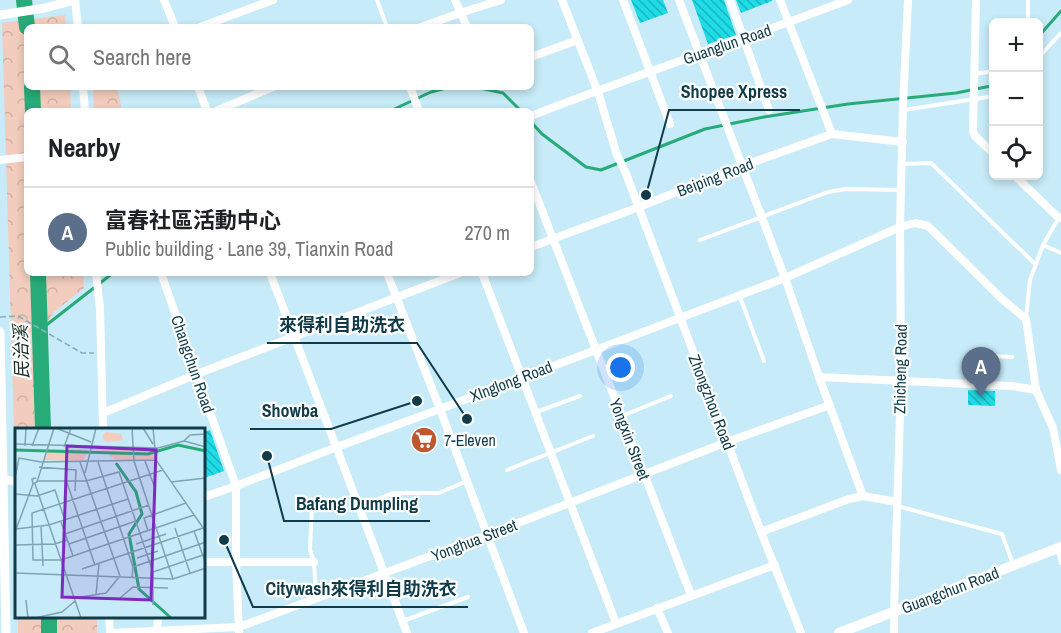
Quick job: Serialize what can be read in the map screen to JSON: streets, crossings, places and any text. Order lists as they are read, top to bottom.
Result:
{
  "streets": {
    "main road": ["Guangchun Road"],
    "street": [
      "Guanglun Road",
      "Beiping Road",
      "Changchun Road",
      "Zhicheng Road",
      "XInglong Road",
      "Zhongzhou Road",
      "Yongxin Street",
      "Yonghua Street"
    ]
  },
  "crossings": [
    ["Guanglun Road", "Zhongzhou Road"],
    ["Beiping Road", "Zhicheng Road"],
    ["Beiping Road", "Zhongzhou Road"],
    ["Beiping Road", "Yongxin Street"],
    ["Changchun Road", "XInglong Road"],
    ["Changchun Road", "Yonghua Street"],
    ["Zhicheng Road", "XInglong Road"],
    ["Zhicheng Road", "Guangchun Road"],
    ["XInglong Road", "Zhongzhou Road"],
    ["XInglong Road", "Yongxin Street"],
    ["Zhongzhou Road", "Yonghua Street"],
    ["Yongxin Street", "Yonghua Street"]
  ],
  "water": ["民治溪"],
  "places": {
    "other": [
      "Shopee Xpress",
      "Showba",
      "來得利自助洗衣",
      "Bafang Dumpling",
      "Citywash來得利自助洗衣"
    ],
    "supermarket": ["7-Eleven"]
  },
  "page": {
    "map_buttons": ["+", "−"],
    "search": "Search here",
    "heading": "Nearby",
    "list": [
      {
        "mark": "A",
        "name": "富春社區活動中心",
        "note": "Public building · Lane 39, Tianxin Road",
        "value": "270 m"
      }
    ],
    "pins": "A"
  }
}
